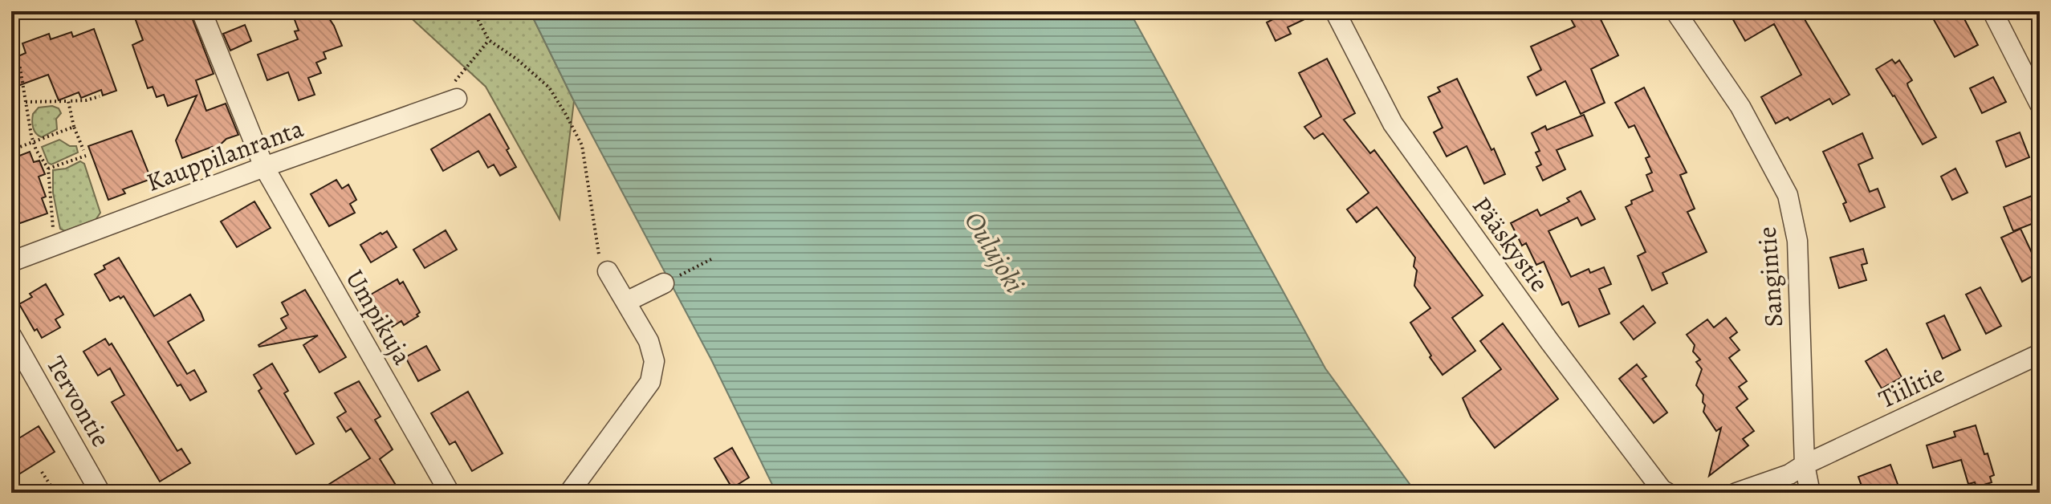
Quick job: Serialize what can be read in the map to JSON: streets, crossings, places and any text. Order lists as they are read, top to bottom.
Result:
{
  "streets": {
    "street": [
      "Kauppilanranta",
      "Pääskystie",
      "Sangintie",
      "Umpikuja",
      "Tiilitie",
      "Tervontie"
    ]
  },
  "crossings": [
    ["Kauppilanranta", "Umpikuja"],
    ["Sangintie", "Tiilitie"]
  ],
  "water": ["Oulujoki"]
}
